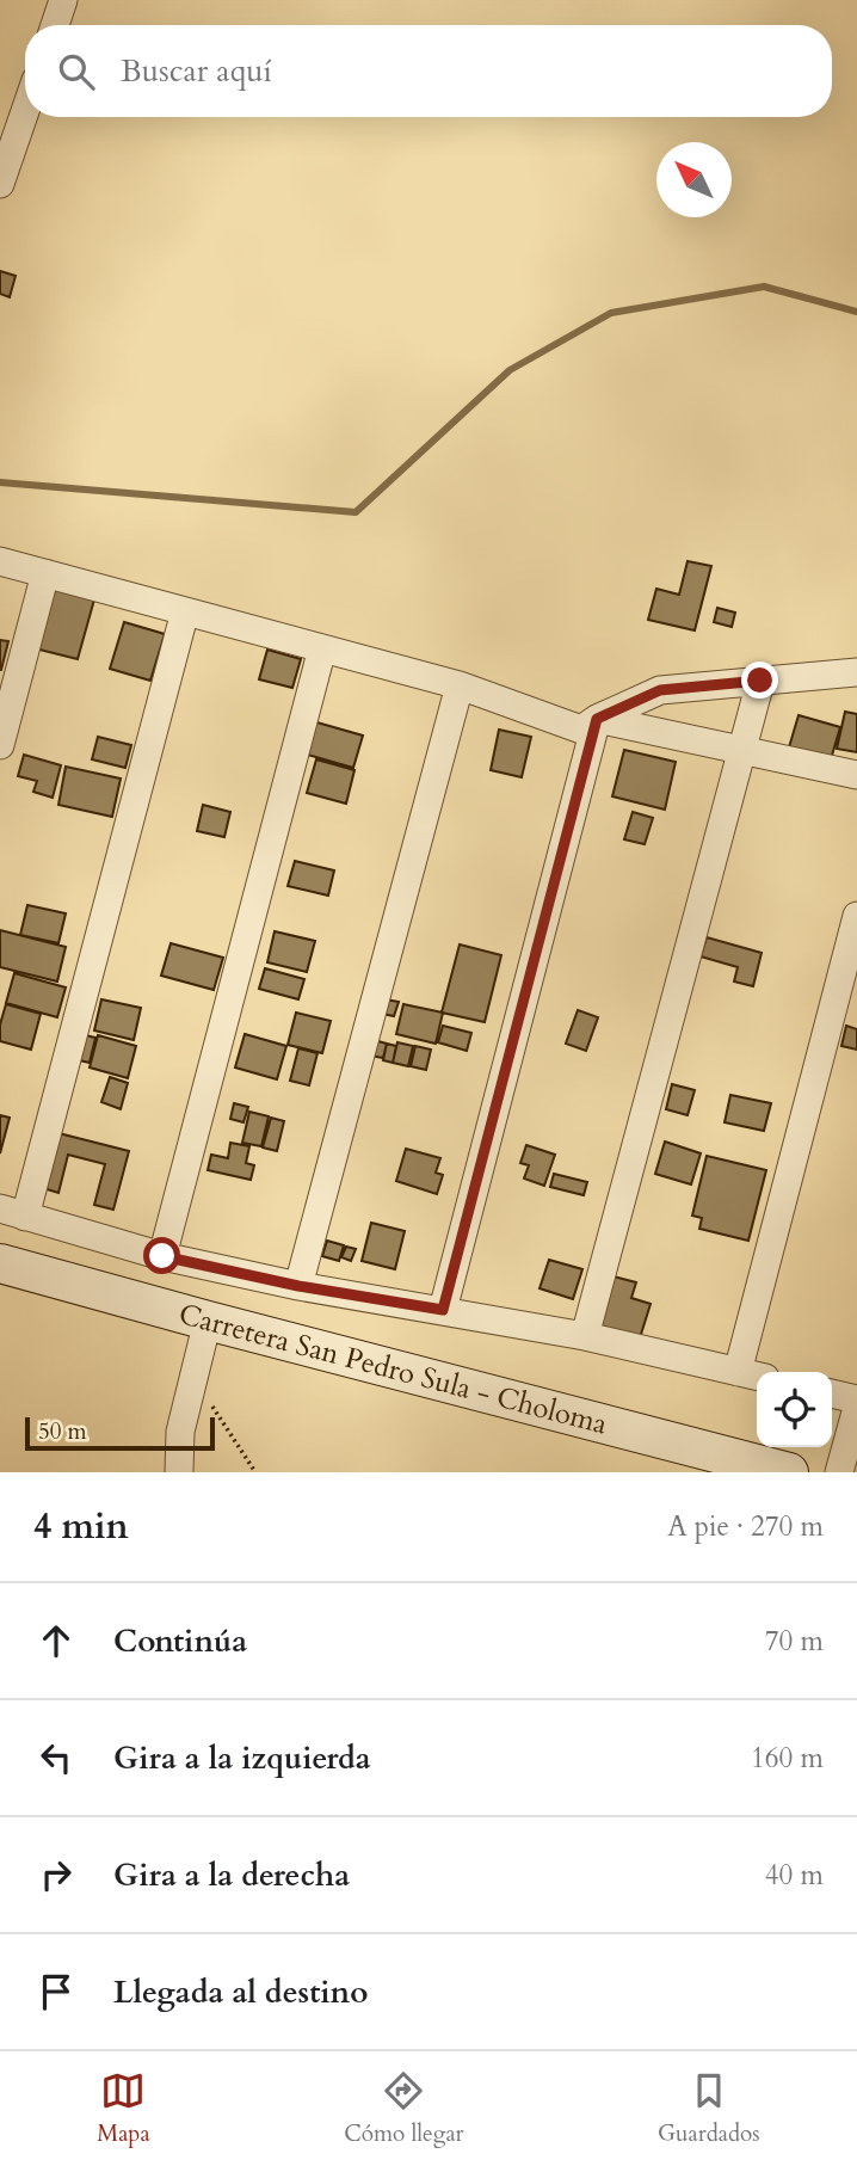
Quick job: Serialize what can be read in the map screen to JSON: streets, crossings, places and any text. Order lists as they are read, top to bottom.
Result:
{
  "streets": {
    "main road": ["Carretera San Pedro Sula - Choloma"]
  },
  "scale_bar": "50 m",
  "north": "top left",
  "page": {
    "search": "Buscar aquí",
    "scale": "50 m",
    "heading": ["4 min", "A pie · 270 m"],
    "list": [
      ["Continúa", "70 m"],
      ["Gira a la izquierda", "160 m"],
      ["Gira a la derecha", "40 m"],
      "Llegada al destino"
    ],
    "nav": ["Mapa", "Cómo llegar", "Guardados"]
  }
}
